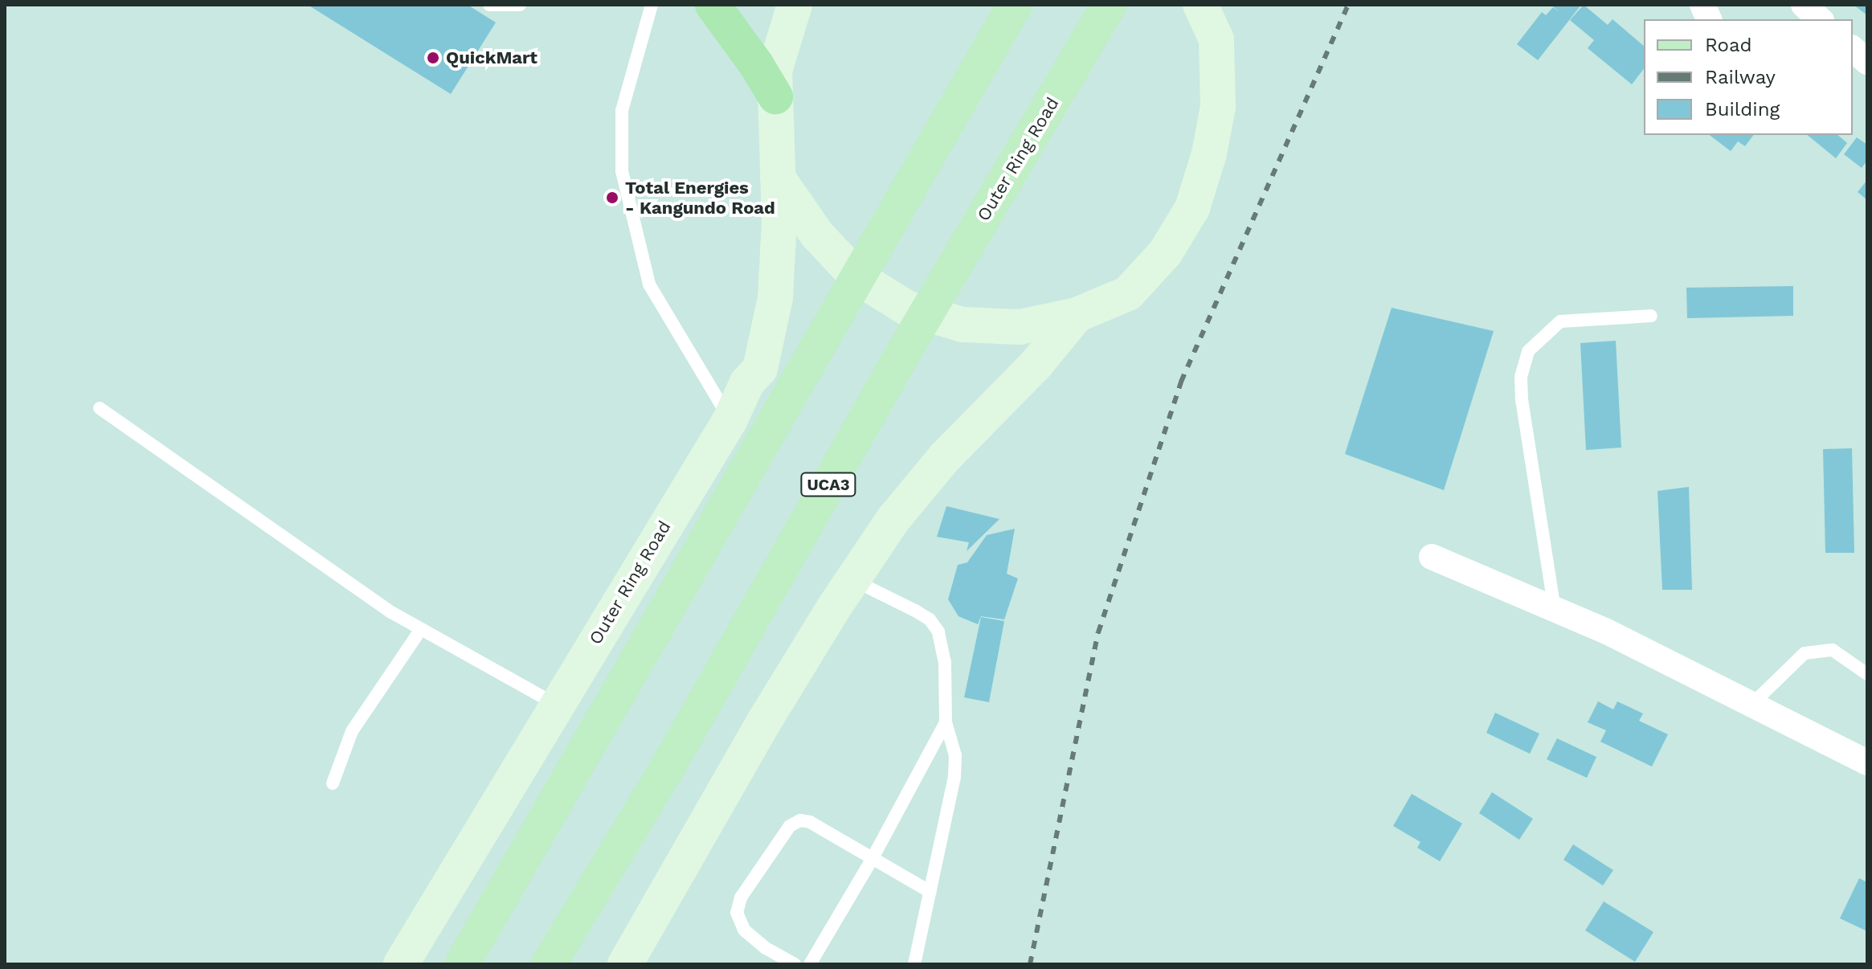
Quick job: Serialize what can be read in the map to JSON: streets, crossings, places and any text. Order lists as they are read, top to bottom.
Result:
{
  "streets": {
    "main road": ["Outer Ring Road", "UCA3"]
  },
  "places": ["QuickMart", "Total Energies - Kangundo Road"],
  "legend": ["Road", "Railway", "Building"]
}
